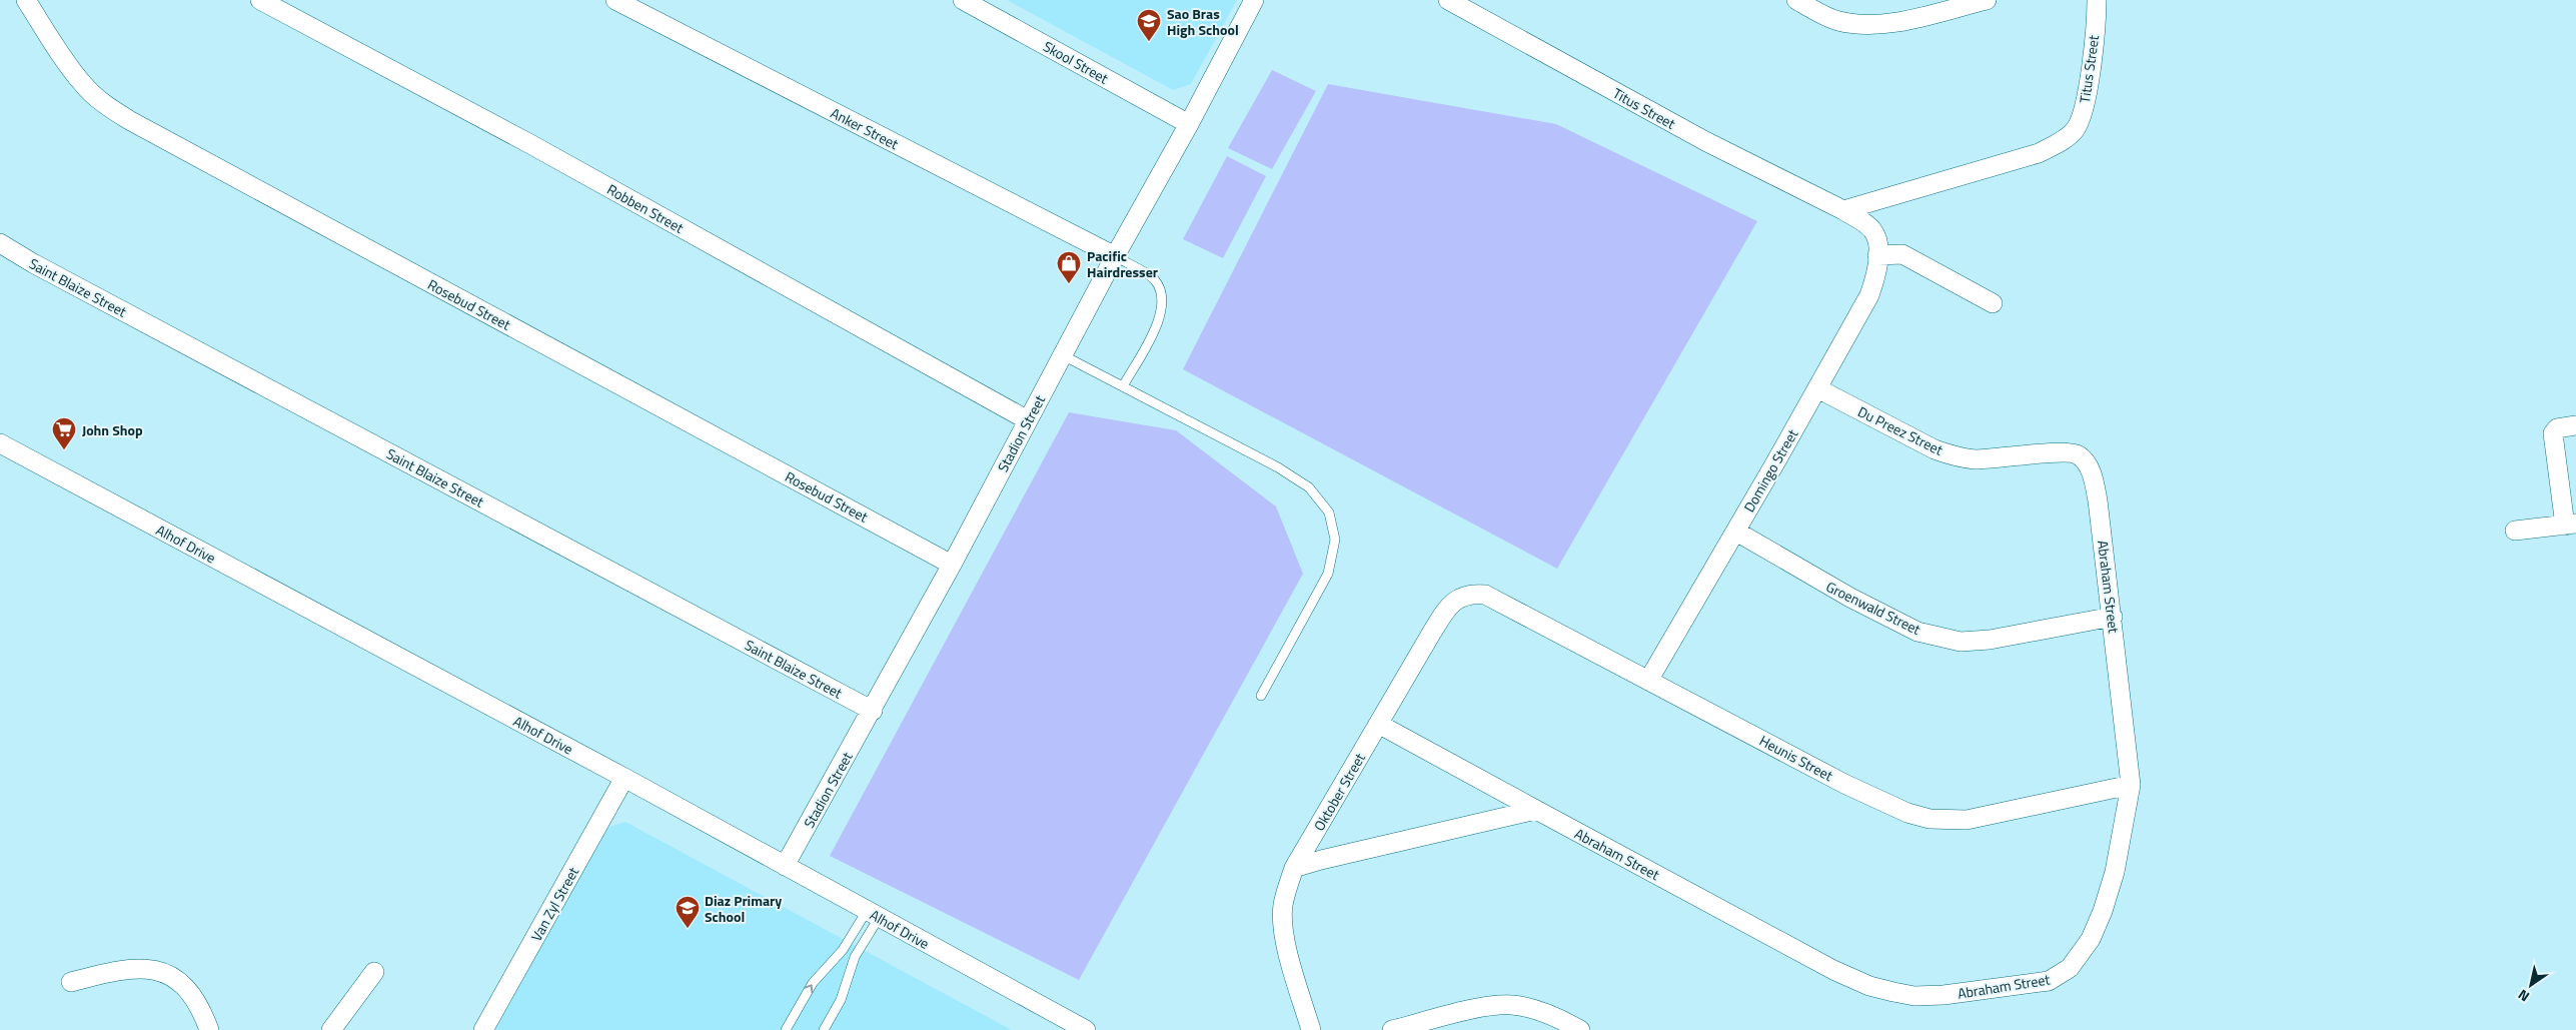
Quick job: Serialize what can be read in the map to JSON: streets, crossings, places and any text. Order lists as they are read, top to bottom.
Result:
{
  "streets": {
    "street": [
      "Skool Street",
      "Titus Street",
      "Anker Street",
      "Robben Street",
      "Saint Blaize Street",
      "Rosebud Street",
      "Du Preez Street",
      "Stadion Street",
      "Domingo Street",
      "Alhof Drive",
      "Abraham Street",
      "Groenwald Street",
      "Heunis Street",
      "Oktober Street",
      "Van Zyl Street"
    ]
  },
  "crossings": [
    ["Skool Street", "Stadion Street"],
    ["Titus Street", "Domingo Street"],
    ["Anker Street", "Stadion Street"],
    ["Robben Street", "Stadion Street"],
    ["Saint Blaize Street", "Stadion Street"],
    ["Rosebud Street", "Stadion Street"],
    ["Du Preez Street", "Domingo Street"],
    ["Du Preez Street", "Abraham Street"],
    ["Stadion Street", "Alhof Drive"],
    ["Domingo Street", "Groenwald Street"],
    ["Domingo Street", "Heunis Street"],
    ["Alhof Drive", "Van Zyl Street"],
    ["Abraham Street", "Groenwald Street"],
    ["Abraham Street", "Heunis Street"],
    ["Abraham Street", "Oktober Street"],
    ["Heunis Street", "Oktober Street"]
  ],
  "places": {
    "school or university": ["Sao Bras High School", "Diaz Primary School"],
    "shop": ["Pacific Hairdresser"],
    "supermarket": ["John Shop"]
  },
  "north": "bottom left"
}
